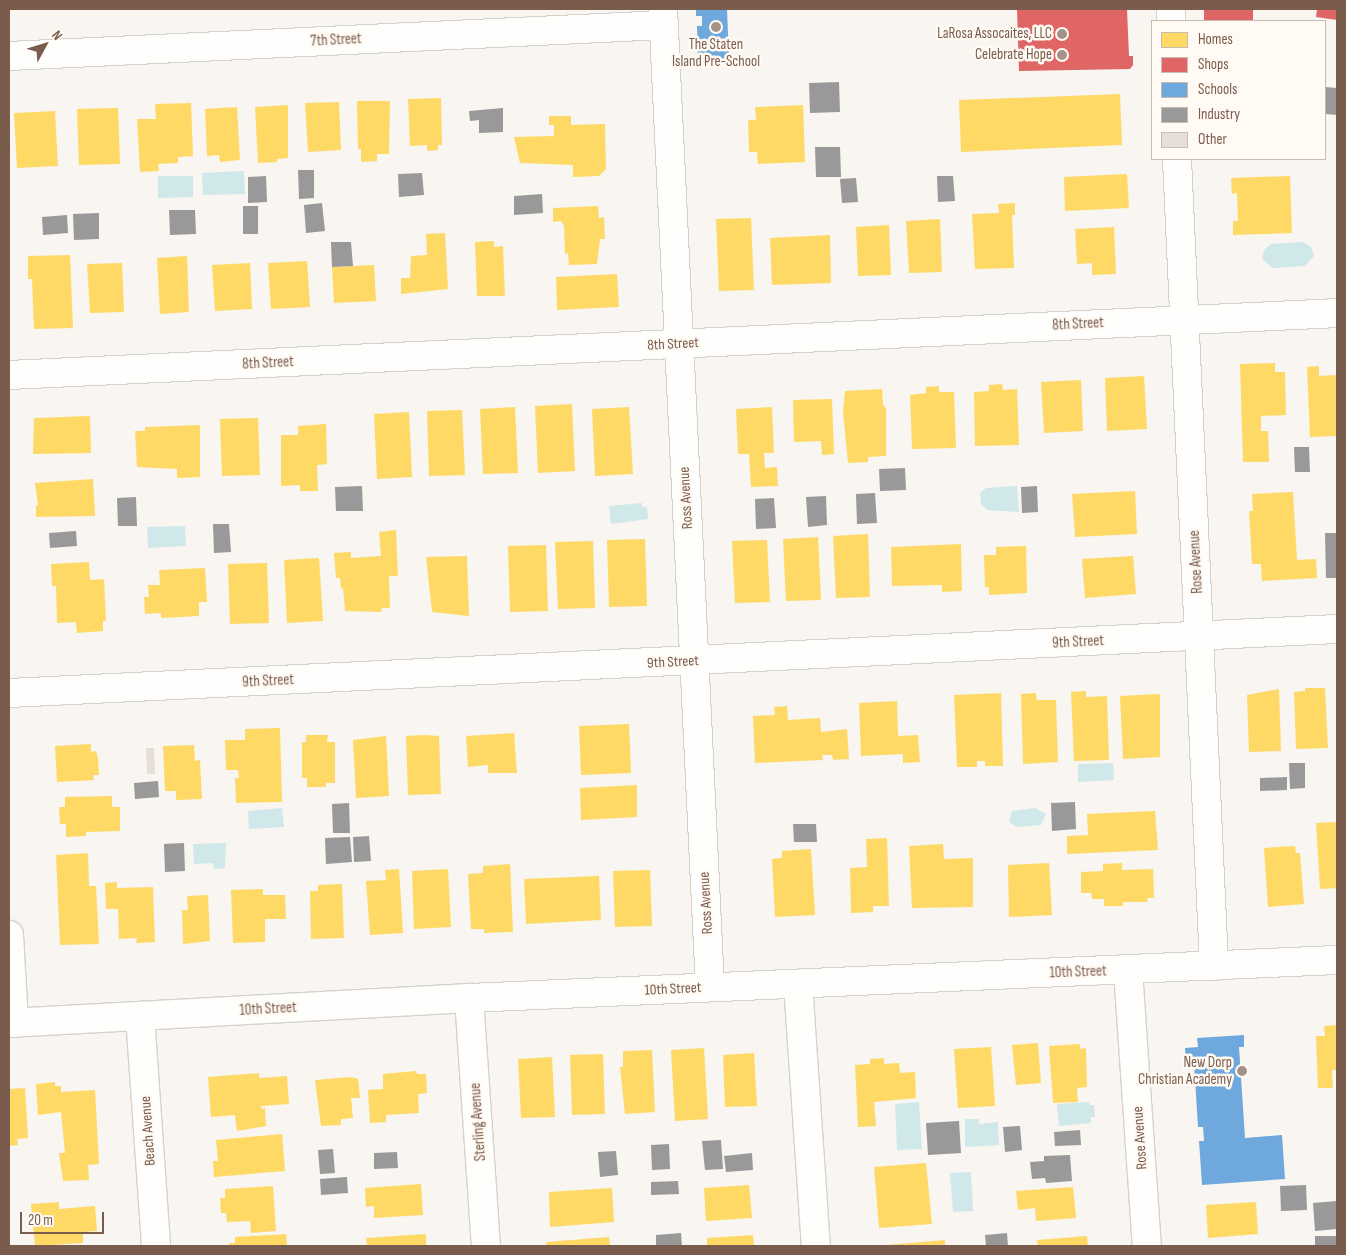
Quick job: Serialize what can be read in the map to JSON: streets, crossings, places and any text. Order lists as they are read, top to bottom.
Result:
{
  "streets": {
    "street": [
      "7th Street",
      "8th Street",
      "Ross Avenue",
      "Rose Avenue",
      "9th Street",
      "10th Street",
      "Sterling Avenue",
      "Beach Avenue"
    ]
  },
  "crossings": [
    ["7th Street", "Ross Avenue"],
    ["8th Street", "Ross Avenue"],
    ["8th Street", "Rose Avenue"],
    ["Ross Avenue", "9th Street"],
    ["Ross Avenue", "10th Street"],
    ["Rose Avenue", "9th Street"],
    ["Rose Avenue", "10th Street"],
    ["10th Street", "Sterling Avenue"],
    ["10th Street", "Beach Avenue"]
  ],
  "places": [
    "The Staten Island Pre-School",
    "LaRosa Assocaites, LLC",
    "Celebrate Hope",
    "New Dorp Christian Academy"
  ],
  "legend": [
    "Homes",
    "Shops",
    "Schools",
    "Industry",
    "Other"
  ],
  "scale_bar": "20 m",
  "north": "top right"
}
